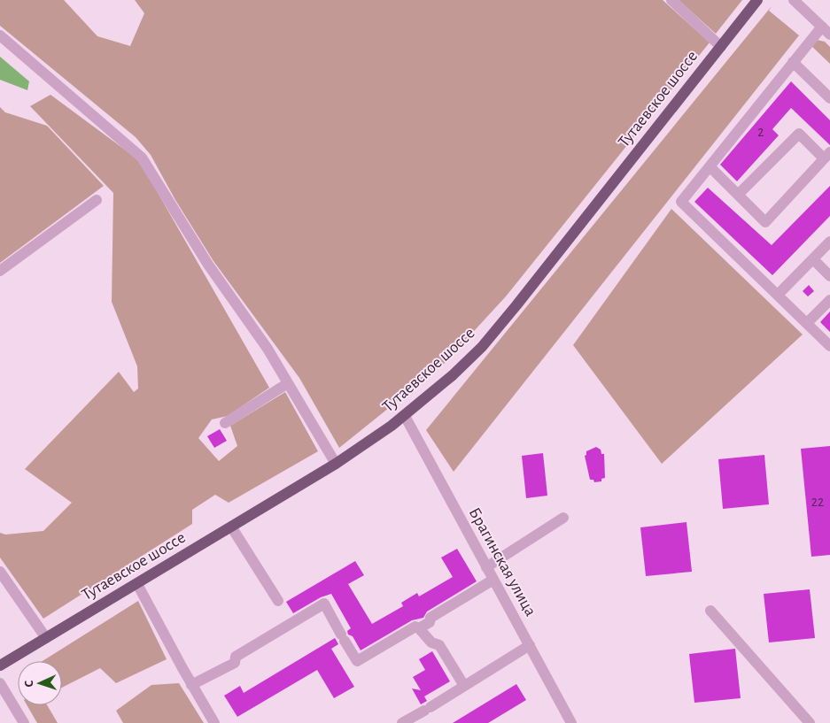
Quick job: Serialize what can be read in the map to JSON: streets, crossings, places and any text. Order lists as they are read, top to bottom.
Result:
{
  "streets": {
    "main road": ["Тутаевское шоссе"],
    "street": ["Брагинская улица"]
  },
  "crossings": [
    ["Тутаевское шоссе", "Брагинская улица"]
  ],
  "house_numbers": ["2", "22"],
  "north": "left"
}
